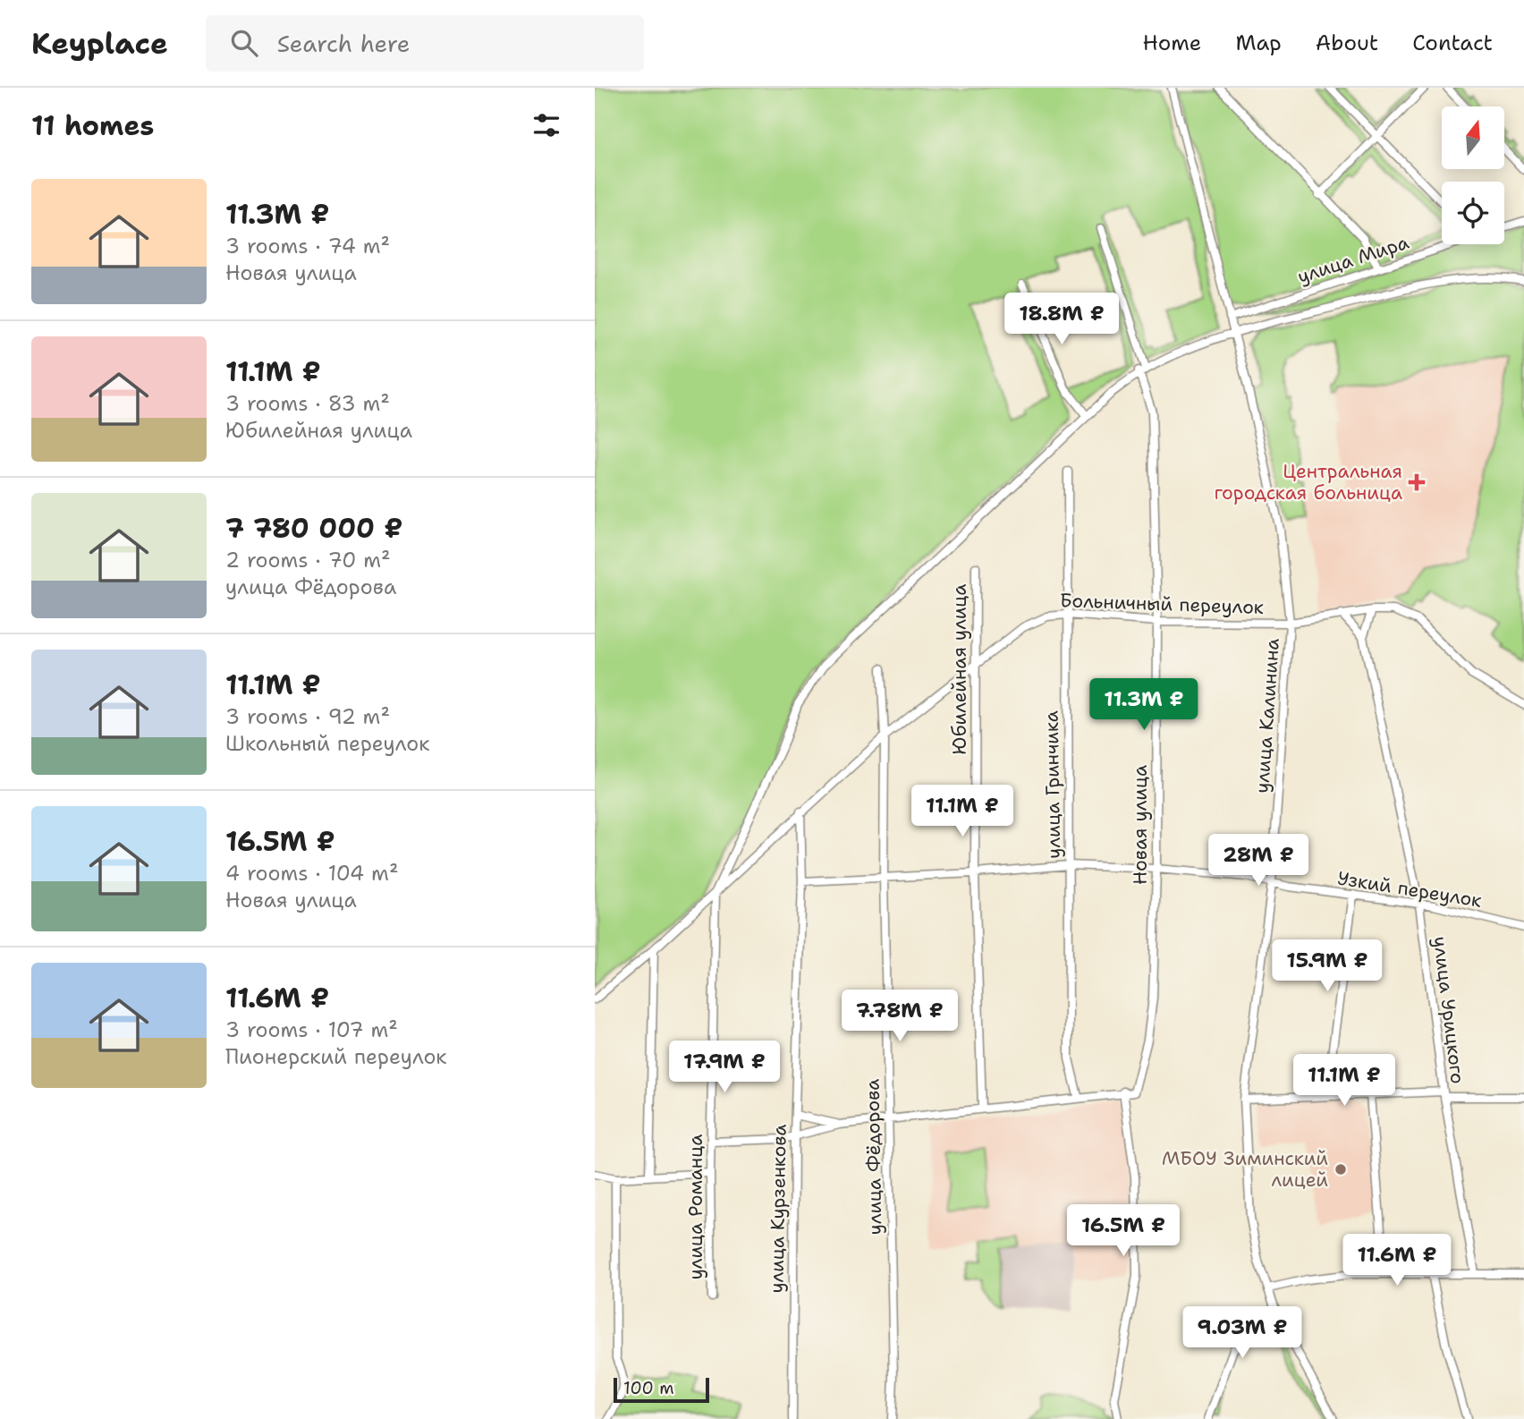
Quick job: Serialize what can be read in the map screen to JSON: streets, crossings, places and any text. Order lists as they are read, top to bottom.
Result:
{
  "streets": {
    "street": [
      "улица Мира",
      "Больничный переулок",
      "Юбилейная улица",
      "улица Калинина",
      "улица Гринчика",
      "Новая улица",
      "Узкий переулок",
      "улица Урицкого",
      "улица Фёдорова",
      "улица Романца",
      "улица Курзенкова"
    ]
  },
  "crossings": [
    ["улица Мира", "улица Калинина"],
    ["Больничный переулок", "Юбилейная улица"],
    ["Больничный переулок", "улица Калинина"],
    ["Больничный переулок", "улица Гринчика"],
    ["Больничный переулок", "Новая улица"],
    ["Больничный переулок", "улица Фёдорова"],
    ["Больничный переулок", "улица Романца"],
    ["Больничный переулок", "улица Курзенкова"],
    ["Юбилейная улица", "Узкий переулок"],
    ["улица Калинина", "Узкий переулок"],
    ["улица Гринчика", "Узкий переулок"],
    ["Новая улица", "Узкий переулок"],
    ["Узкий переулок", "улица Урицкого"],
    ["Узкий переулок", "улица Фёдорова"],
    ["Узкий переулок", "улица Курзенкова"]
  ],
  "places": {
    "health": ["Центральная городская больница"],
    "other": ["МБОУ Зиминский лицей"]
  },
  "scale_bar": "100 m",
  "north": "top",
  "page": {
    "header": "Keyplace",
    "search": "Search here",
    "nav": [
      "Home",
      "Map",
      "About",
      "Contact"
    ],
    "heading": "11 homes",
    "list": [
      {
        "name": "11.3M ₽",
        "note": "3 rooms · 74 m² · Новая улица"
      },
      {
        "name": "11.1M ₽",
        "note": "3 rooms · 83 m² · Юбилейная улица"
      },
      {
        "name": "7 780 000 ₽",
        "note": "2 rooms · 70 m² · улица Фёдорова"
      },
      {
        "name": "11.1M ₽",
        "note": "3 rooms · 92 m² · Школьный переулок"
      },
      {
        "name": "16.5M ₽",
        "note": "4 rooms · 104 m² · Новая улица"
      },
      {
        "name": "11.6M ₽",
        "note": "3 rooms · 107 m² · Пионерский переулок"
      }
    ],
    "price": [
      "18.8M ₽",
      "11.3M ₽",
      "11.1M ₽",
      "28M ₽",
      "15.9M ₽",
      "7.78M ₽",
      "17.9M ₽",
      "11.1M ₽",
      "16.5M ₽",
      "11.6M ₽",
      "9.03M ₽"
    ],
    "scale": "100 m"
  }
}
